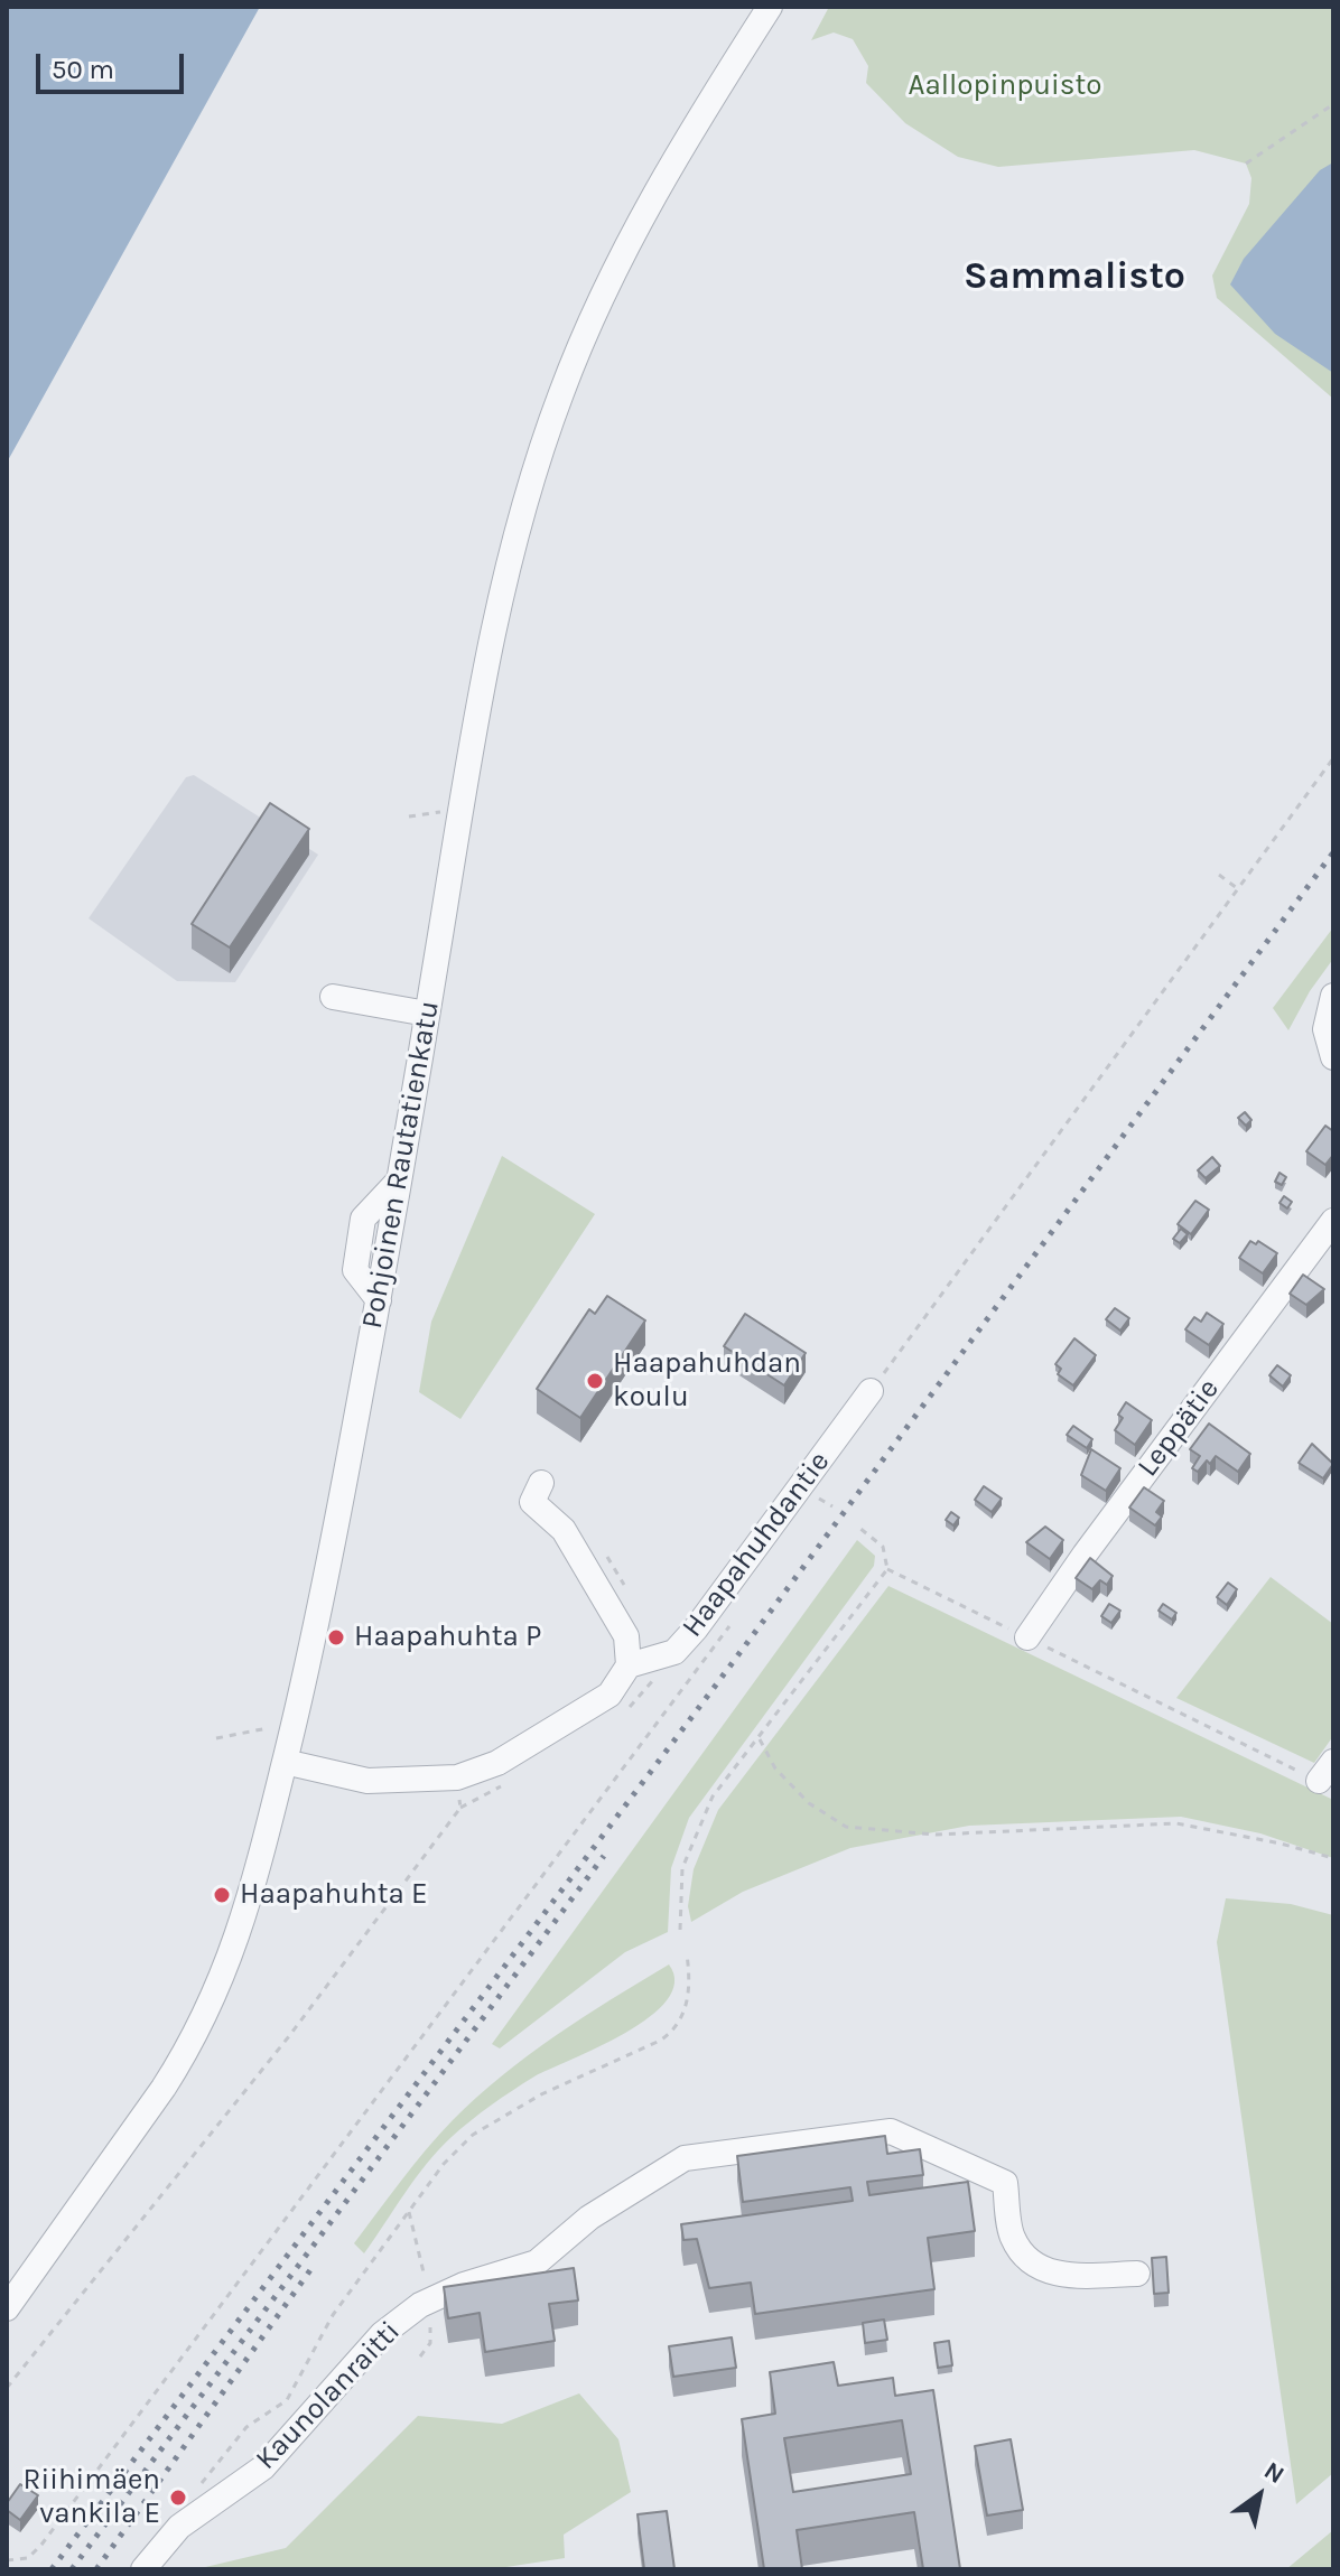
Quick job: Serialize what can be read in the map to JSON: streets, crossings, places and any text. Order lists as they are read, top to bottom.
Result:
{
  "streets": {
    "street": [
      "Pohjoinen Rautatienkatu",
      "Leppätie",
      "Haapahuhdantie",
      "Kaunolanraitti"
    ]
  },
  "districts": ["Sammalisto"],
  "parks": ["Aallopinpuisto"],
  "places": [
    "Haapahuhdan koulu",
    "Haapahuhta P",
    "Haapahuhta E",
    "Riihimäen vankila E"
  ],
  "scale_bar": "50 m",
  "north": "top right"
}
